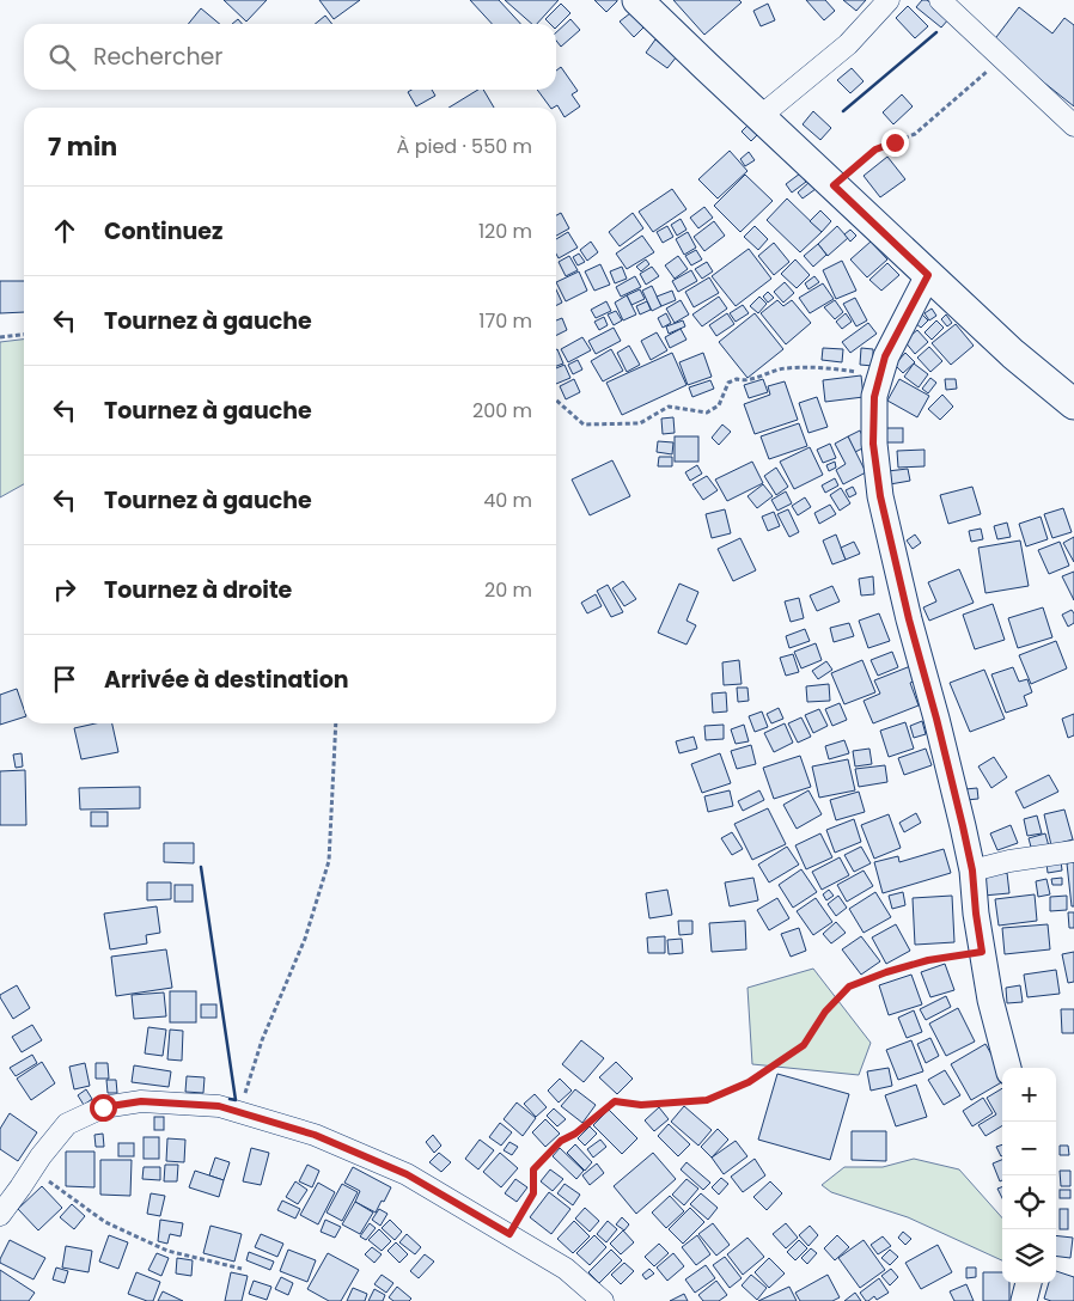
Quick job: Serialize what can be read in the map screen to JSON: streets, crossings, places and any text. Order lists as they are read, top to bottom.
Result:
{
  "page": {
    "search": "Rechercher",
    "heading": ["7 min", "À pied · 550 m"],
    "list": [
      ["Continuez", "120 m"],
      ["Tournez à gauche", "170 m"],
      ["Tournez à gauche", "200 m"],
      ["Tournez à gauche", "40 m"],
      ["Tournez à droite", "20 m"],
      "Arrivée à destination"
    ],
    "map_buttons": ["+", "−"]
  }
}
